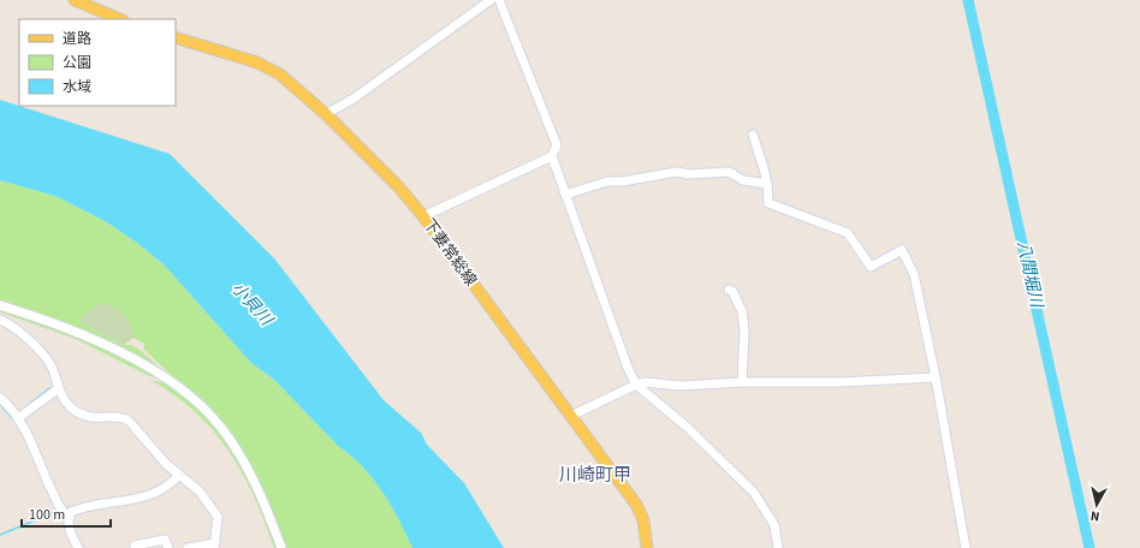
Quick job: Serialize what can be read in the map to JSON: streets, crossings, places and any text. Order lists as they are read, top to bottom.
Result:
{
  "streets": {
    "main road": ["下妻常総線"]
  },
  "districts": ["川崎町甲"],
  "water": ["八間堀川", "小貝川"],
  "legend": ["道路", "公園", "水域"],
  "scale_bar": "100 m",
  "north": "bottom"
}
